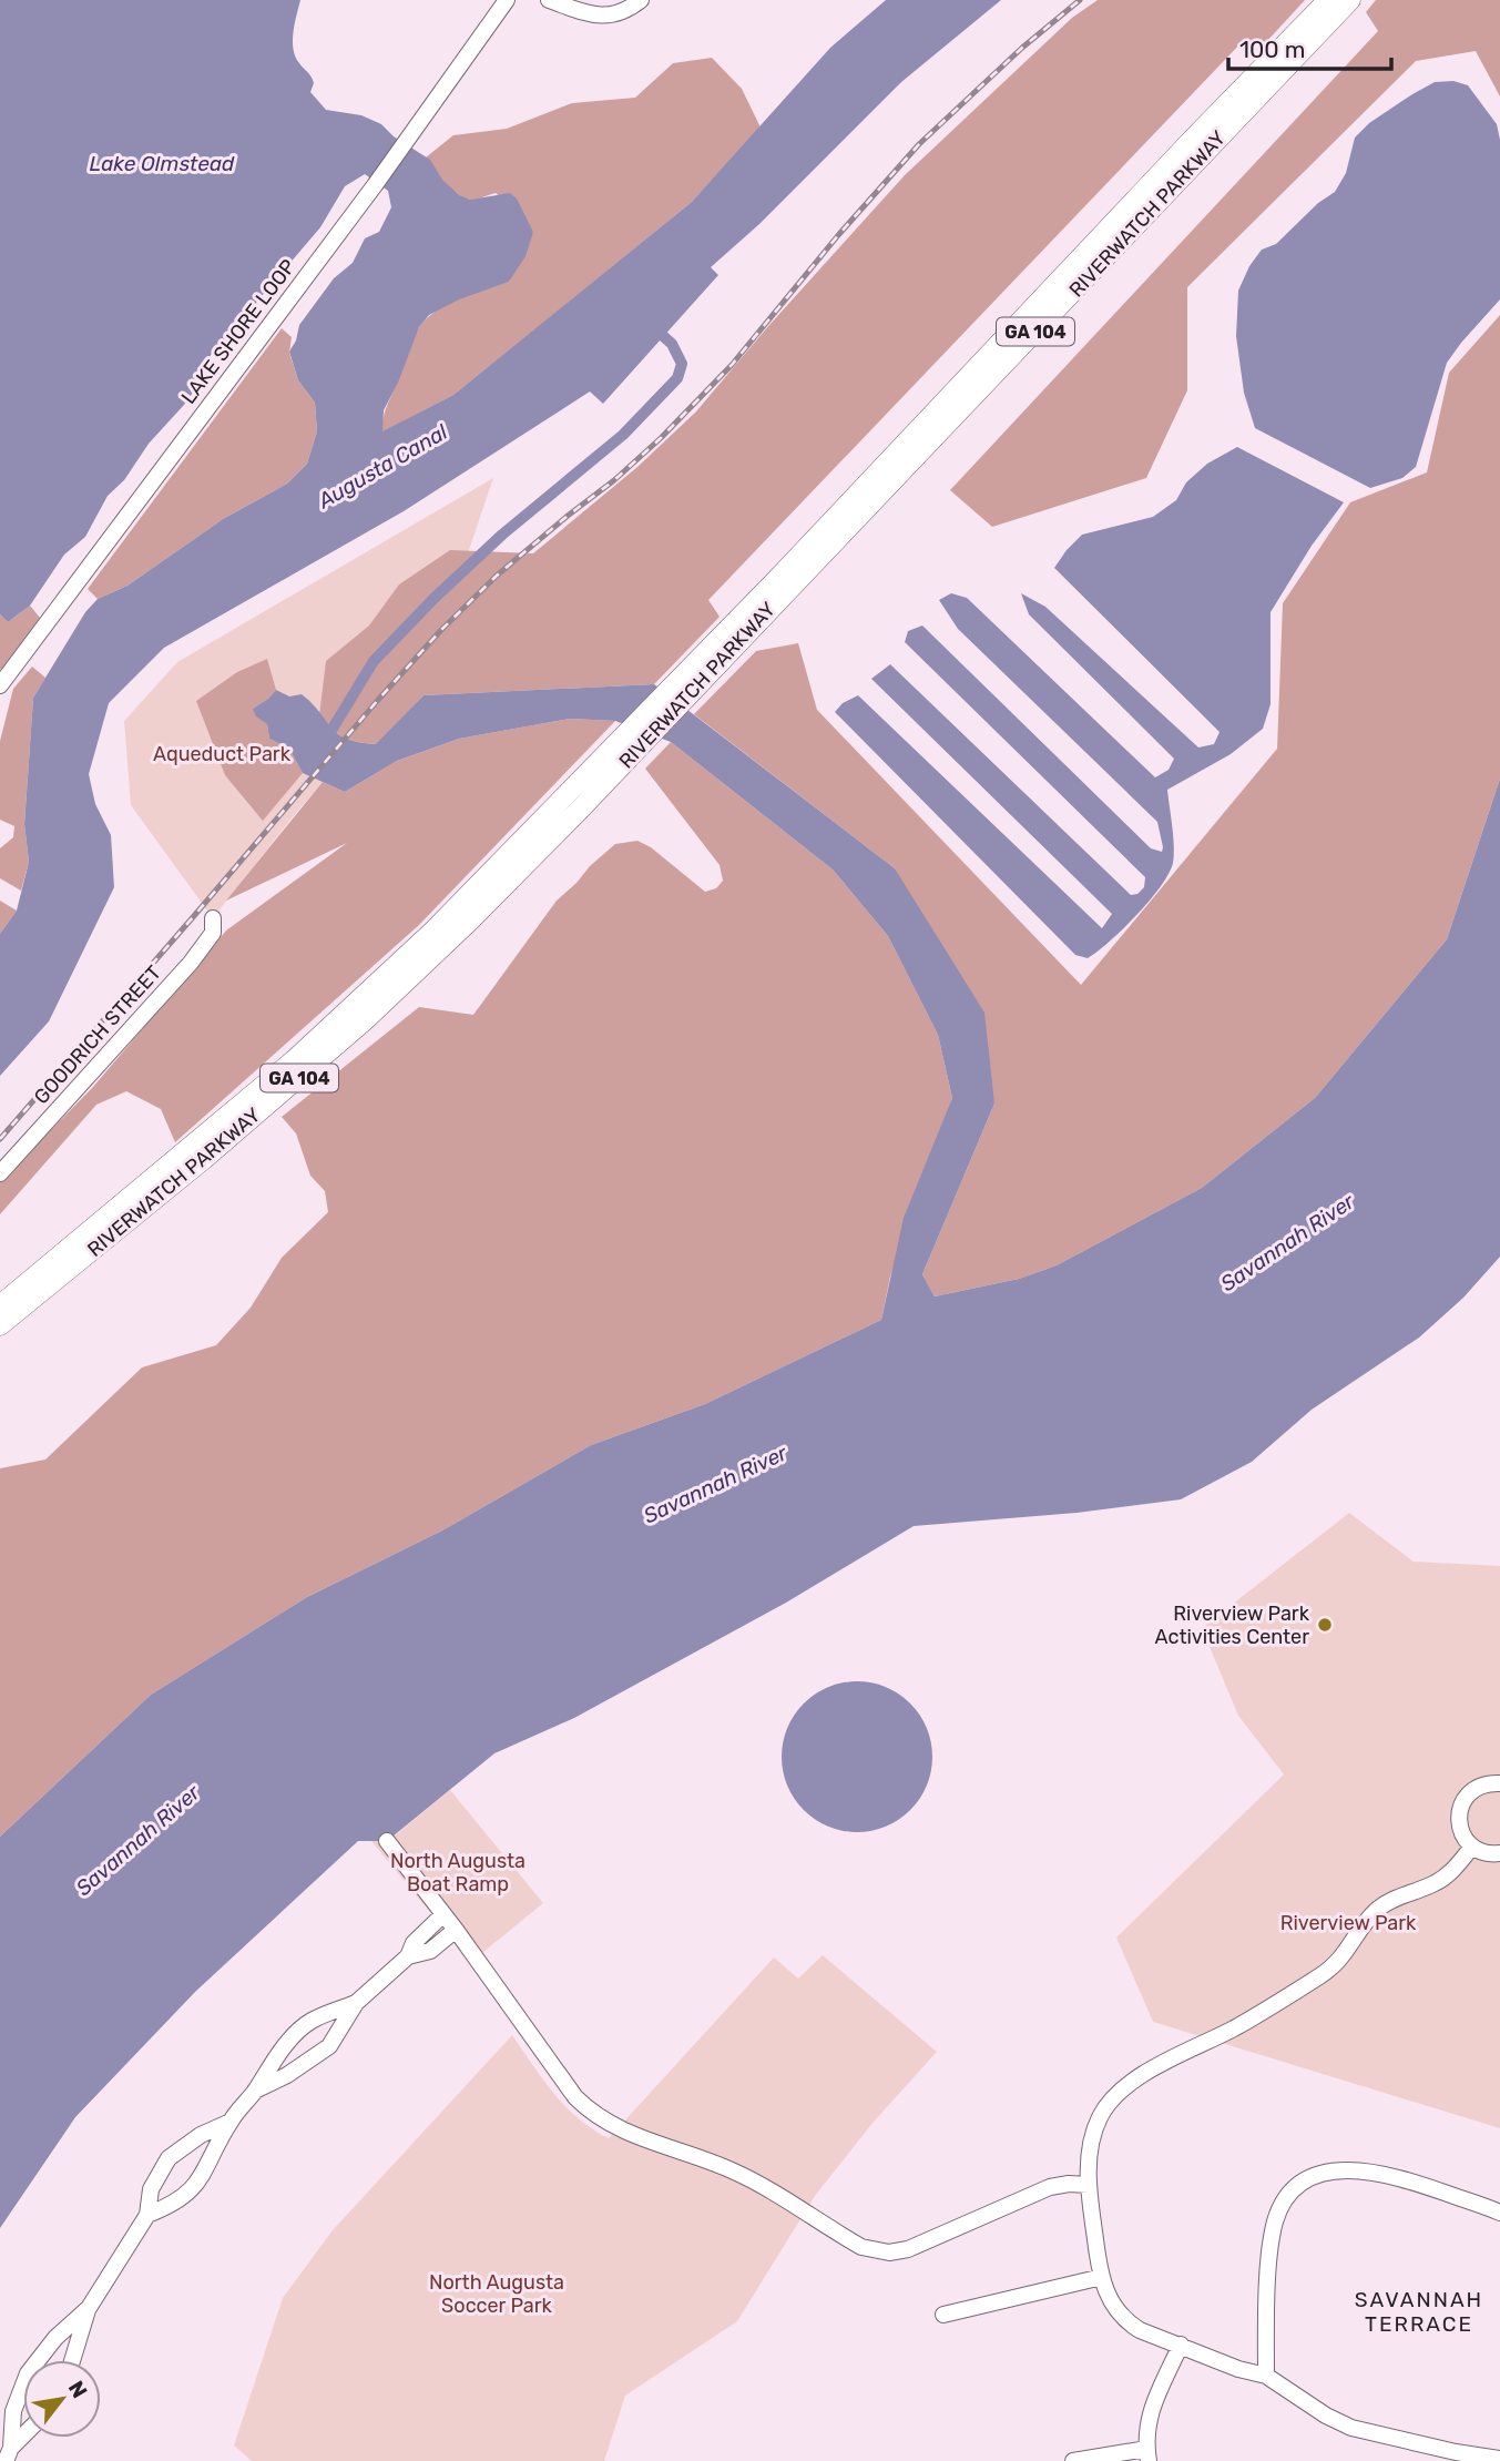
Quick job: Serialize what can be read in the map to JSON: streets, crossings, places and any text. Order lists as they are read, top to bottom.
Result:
{
  "streets": {
    "main road": ["RIVERWATCH PARKWAY", "GA 104"],
    "street": ["LAKE SHORE LOOP", "GOODRICH STREET"]
  },
  "districts": ["SAVANNAH TERRACE"],
  "water": ["Lake Olmstead", "Augusta Canal", "Savannah River"],
  "parks": [
    "Aqueduct Park",
    "North Augusta Boat Ramp",
    "Riverview Park",
    "North Augusta Soccer Park"
  ],
  "places": ["Riverview Park Activities Center"],
  "scale_bar": "100 m",
  "north": "top right"
}
